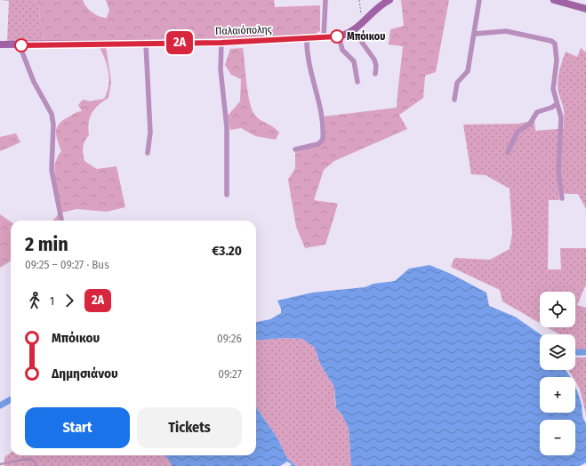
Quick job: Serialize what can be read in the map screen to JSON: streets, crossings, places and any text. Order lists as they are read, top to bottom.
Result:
{
  "streets": {
    "main road": ["Παλαιόπολης"]
  },
  "places": ["Μπόικου"],
  "lines": ["bus line 2Α"],
  "page": {
    "on_map": "2Α",
    "heading": ["2 min", "09:25 – 09:27 · Bus", "€3.20"],
    "legs": ["1", "2Α"],
    "map_buttons": ["+", "−"],
    "list": [
      {
        "name": "Μπόικου",
        "value": "09:26"
      },
      {
        "name": "Δημησιάνου",
        "value": "09:27"
      }
    ],
    "buttons": ["Start", "Tickets"]
  }
}
